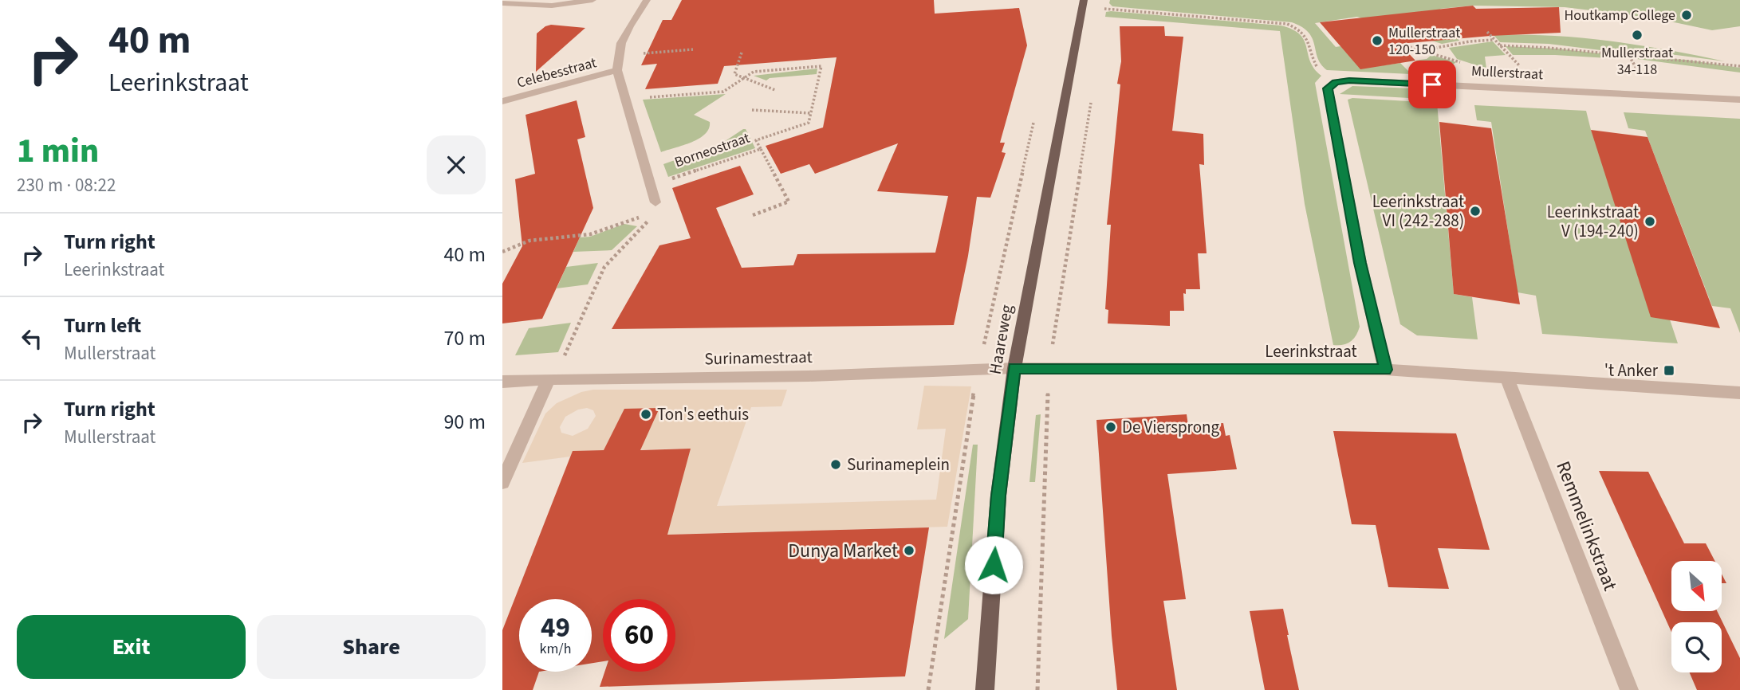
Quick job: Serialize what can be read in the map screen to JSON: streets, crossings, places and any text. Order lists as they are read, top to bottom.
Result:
{
  "streets": {
    "main road": ["Haareweg"],
    "street": [
      "Celebesstraat",
      "Mullerstraat",
      "Leerinkstraat",
      "Surinamestraat",
      "Remmelinkstraat"
    ],
    "path": ["Borneostraat"]
  },
  "crossings": [
    ["Haareweg", "Leerinkstraat"],
    ["Haareweg", "Surinamestraat"],
    ["Leerinkstraat", "Surinamestraat"],
    ["Leerinkstraat", "Remmelinkstraat"]
  ],
  "places": {
    "other": [
      "Houtkamp College",
      "Mullerstraat 34-118",
      "Mullerstraat 120-150",
      "Leerinkstraat VI (242-288)",
      "Leerinkstraat V (194-240)",
      "Ton's eethuis",
      "De Viersprong",
      "Surinameplein",
      "Dunya Market"
    ],
    "transit": ["'t Anker"]
  },
  "north": "bottom right",
  "page": {
    "turn": ["40 m", "Leerinkstraat"],
    "heading": ["1 min", "230 m · 08:22"],
    "list": [
      {
        "name": "Turn right",
        "note": "Leerinkstraat",
        "value": "40 m"
      },
      {
        "name": "Turn left",
        "note": "Mullerstraat",
        "value": "70 m"
      },
      {
        "name": "Turn right",
        "note": "Mullerstraat",
        "value": "90 m"
      }
    ],
    "speed": "49 km/h",
    "limit": "60",
    "buttons": ["Exit", "Share"]
  }
}
